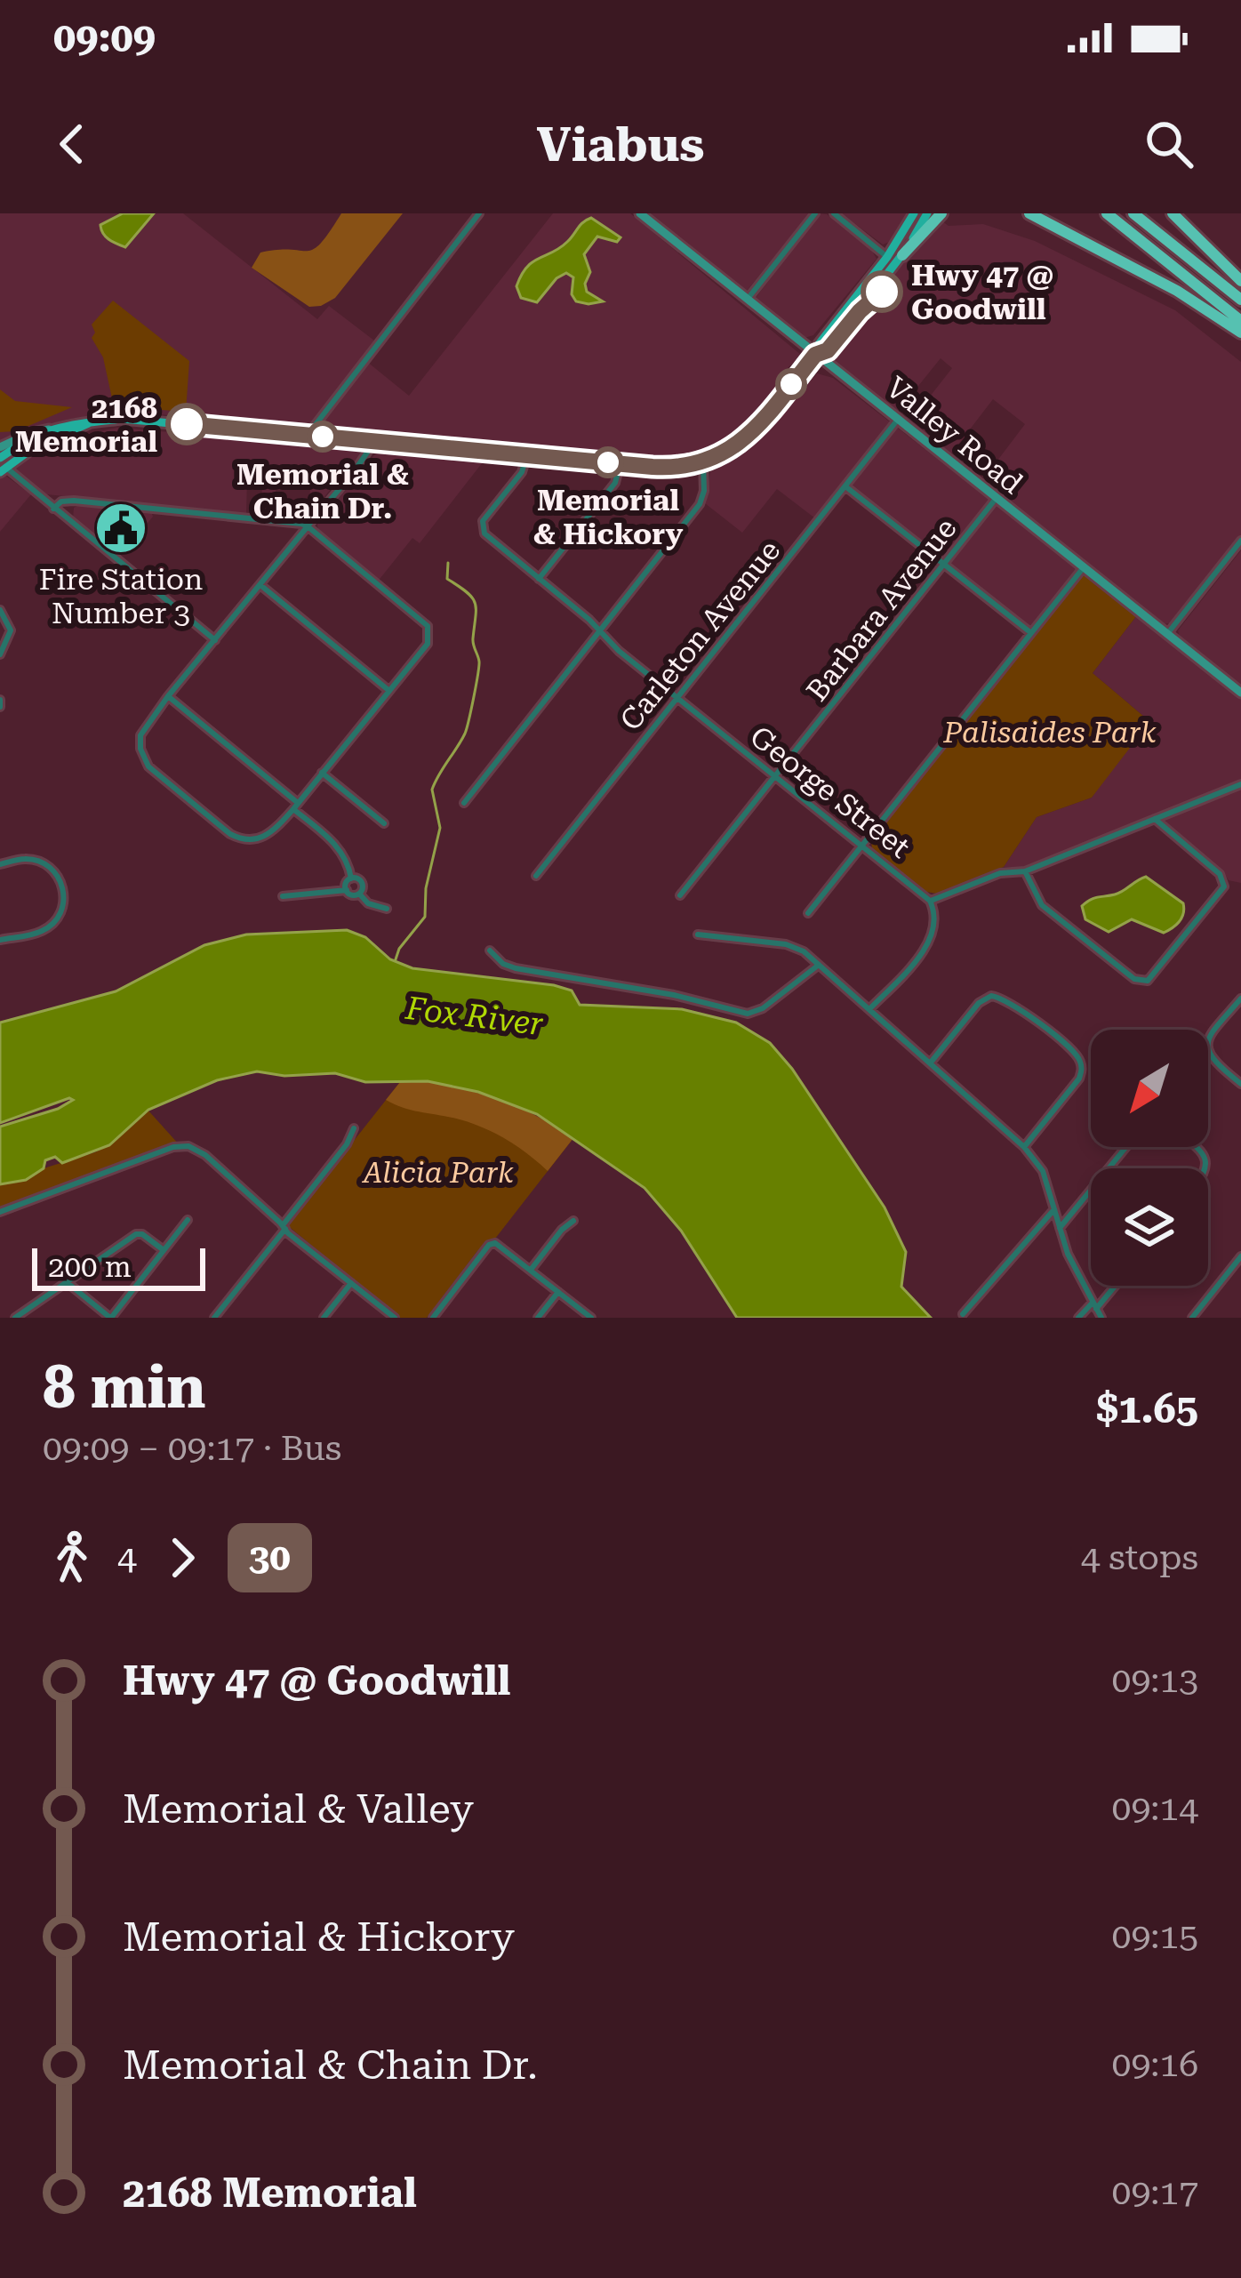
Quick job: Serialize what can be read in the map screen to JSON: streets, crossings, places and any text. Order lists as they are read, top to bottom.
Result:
{
  "streets": {
    "main road": ["Valley Road"],
    "street": ["Barbara Avenue", "Carleton Avenue", "George Street"]
  },
  "crossings": [
    ["Valley Road", "Barbara Avenue"],
    ["Valley Road", "Carleton Avenue"],
    ["Barbara Avenue", "George Street"],
    ["Carleton Avenue", "George Street"]
  ],
  "water": ["Fox River"],
  "parks": ["Palisaides Park", "Alicia Park"],
  "places": {
    "other": [
      "Hwy 47 @ Goodwill",
      "2168 Memorial",
      "Memorial & Chain Dr.",
      "Memorial & Hickory"
    ],
    "public building": ["Fire Station Number 3"]
  },
  "lines": ["bus line 30"],
  "scale_bar": "200 m",
  "north": "bottom left",
  "page": {
    "status": "09:09",
    "header": "Viabus",
    "scale": "200 m",
    "heading": ["8 min", "09:09 – 09:17 · Bus", "$1.65"],
    "legs": ["4", "30", "4 stops"],
    "list": [
      {
        "name": "Hwy 47 @ Goodwill",
        "value": "09:13"
      },
      {
        "name": "Memorial & Valley",
        "value": "09:14"
      },
      {
        "name": "Memorial & Hickory",
        "value": "09:15"
      },
      {
        "name": "Memorial & Chain Dr.",
        "value": "09:16"
      },
      {
        "name": "2168 Memorial",
        "value": "09:17"
      }
    ]
  }
}
